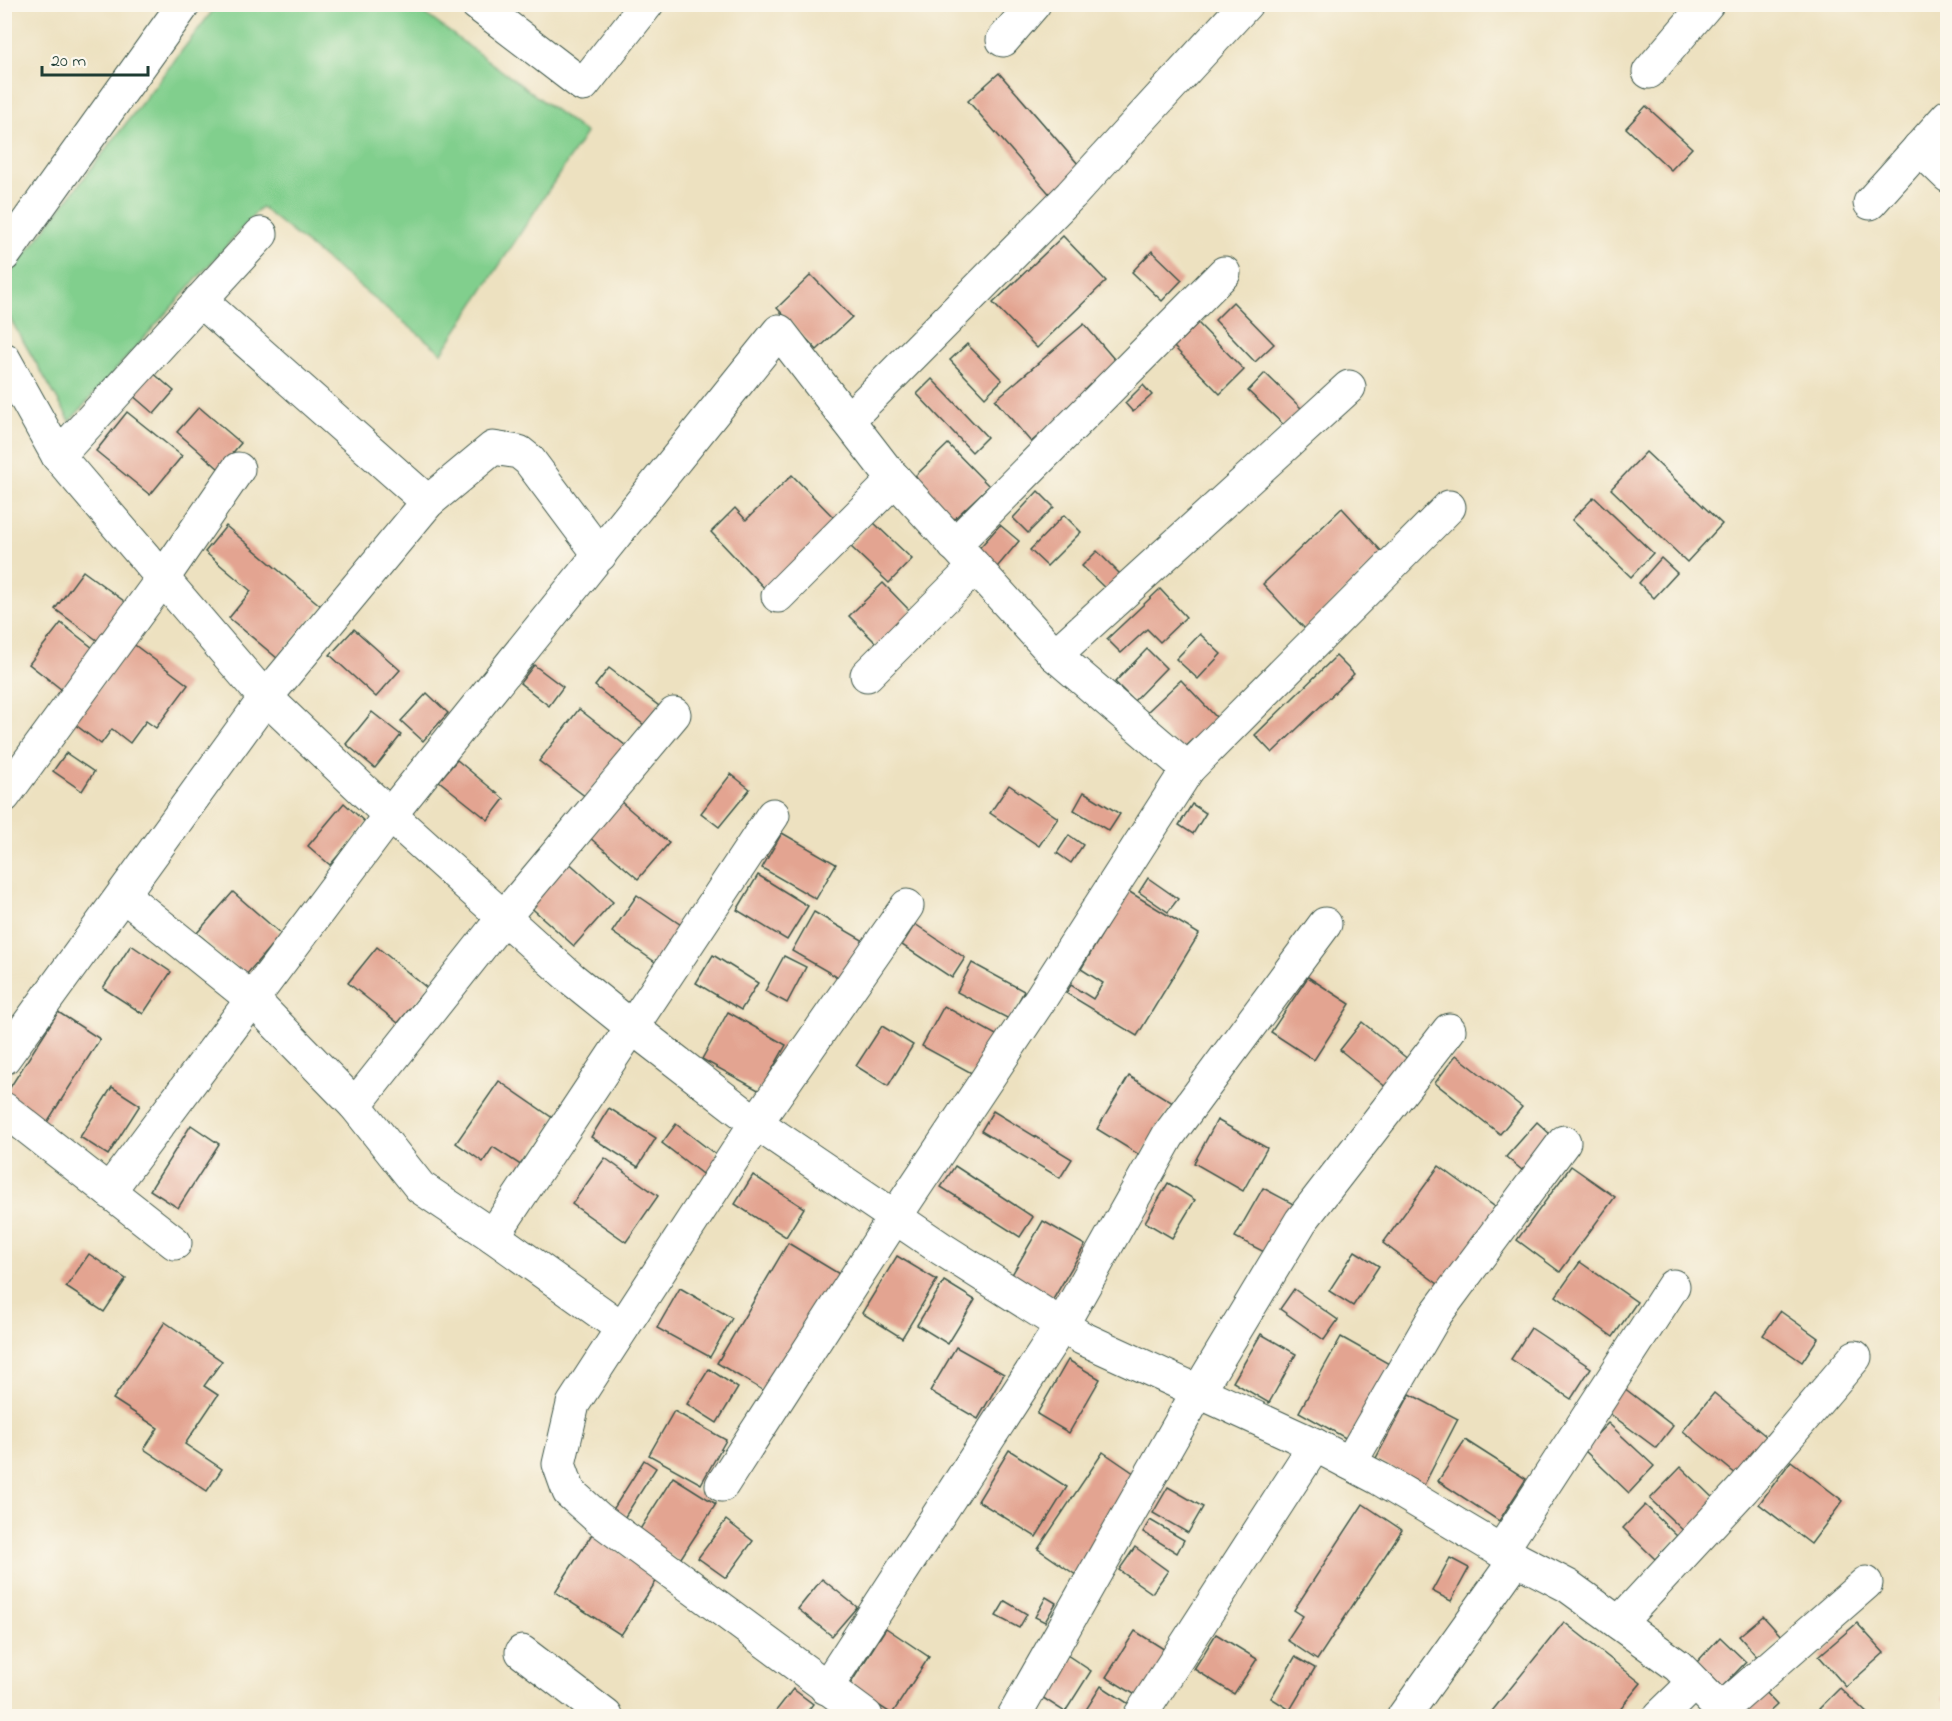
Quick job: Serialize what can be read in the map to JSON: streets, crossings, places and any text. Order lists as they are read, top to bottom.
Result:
{
  "scale_bar": "20 m"
}
